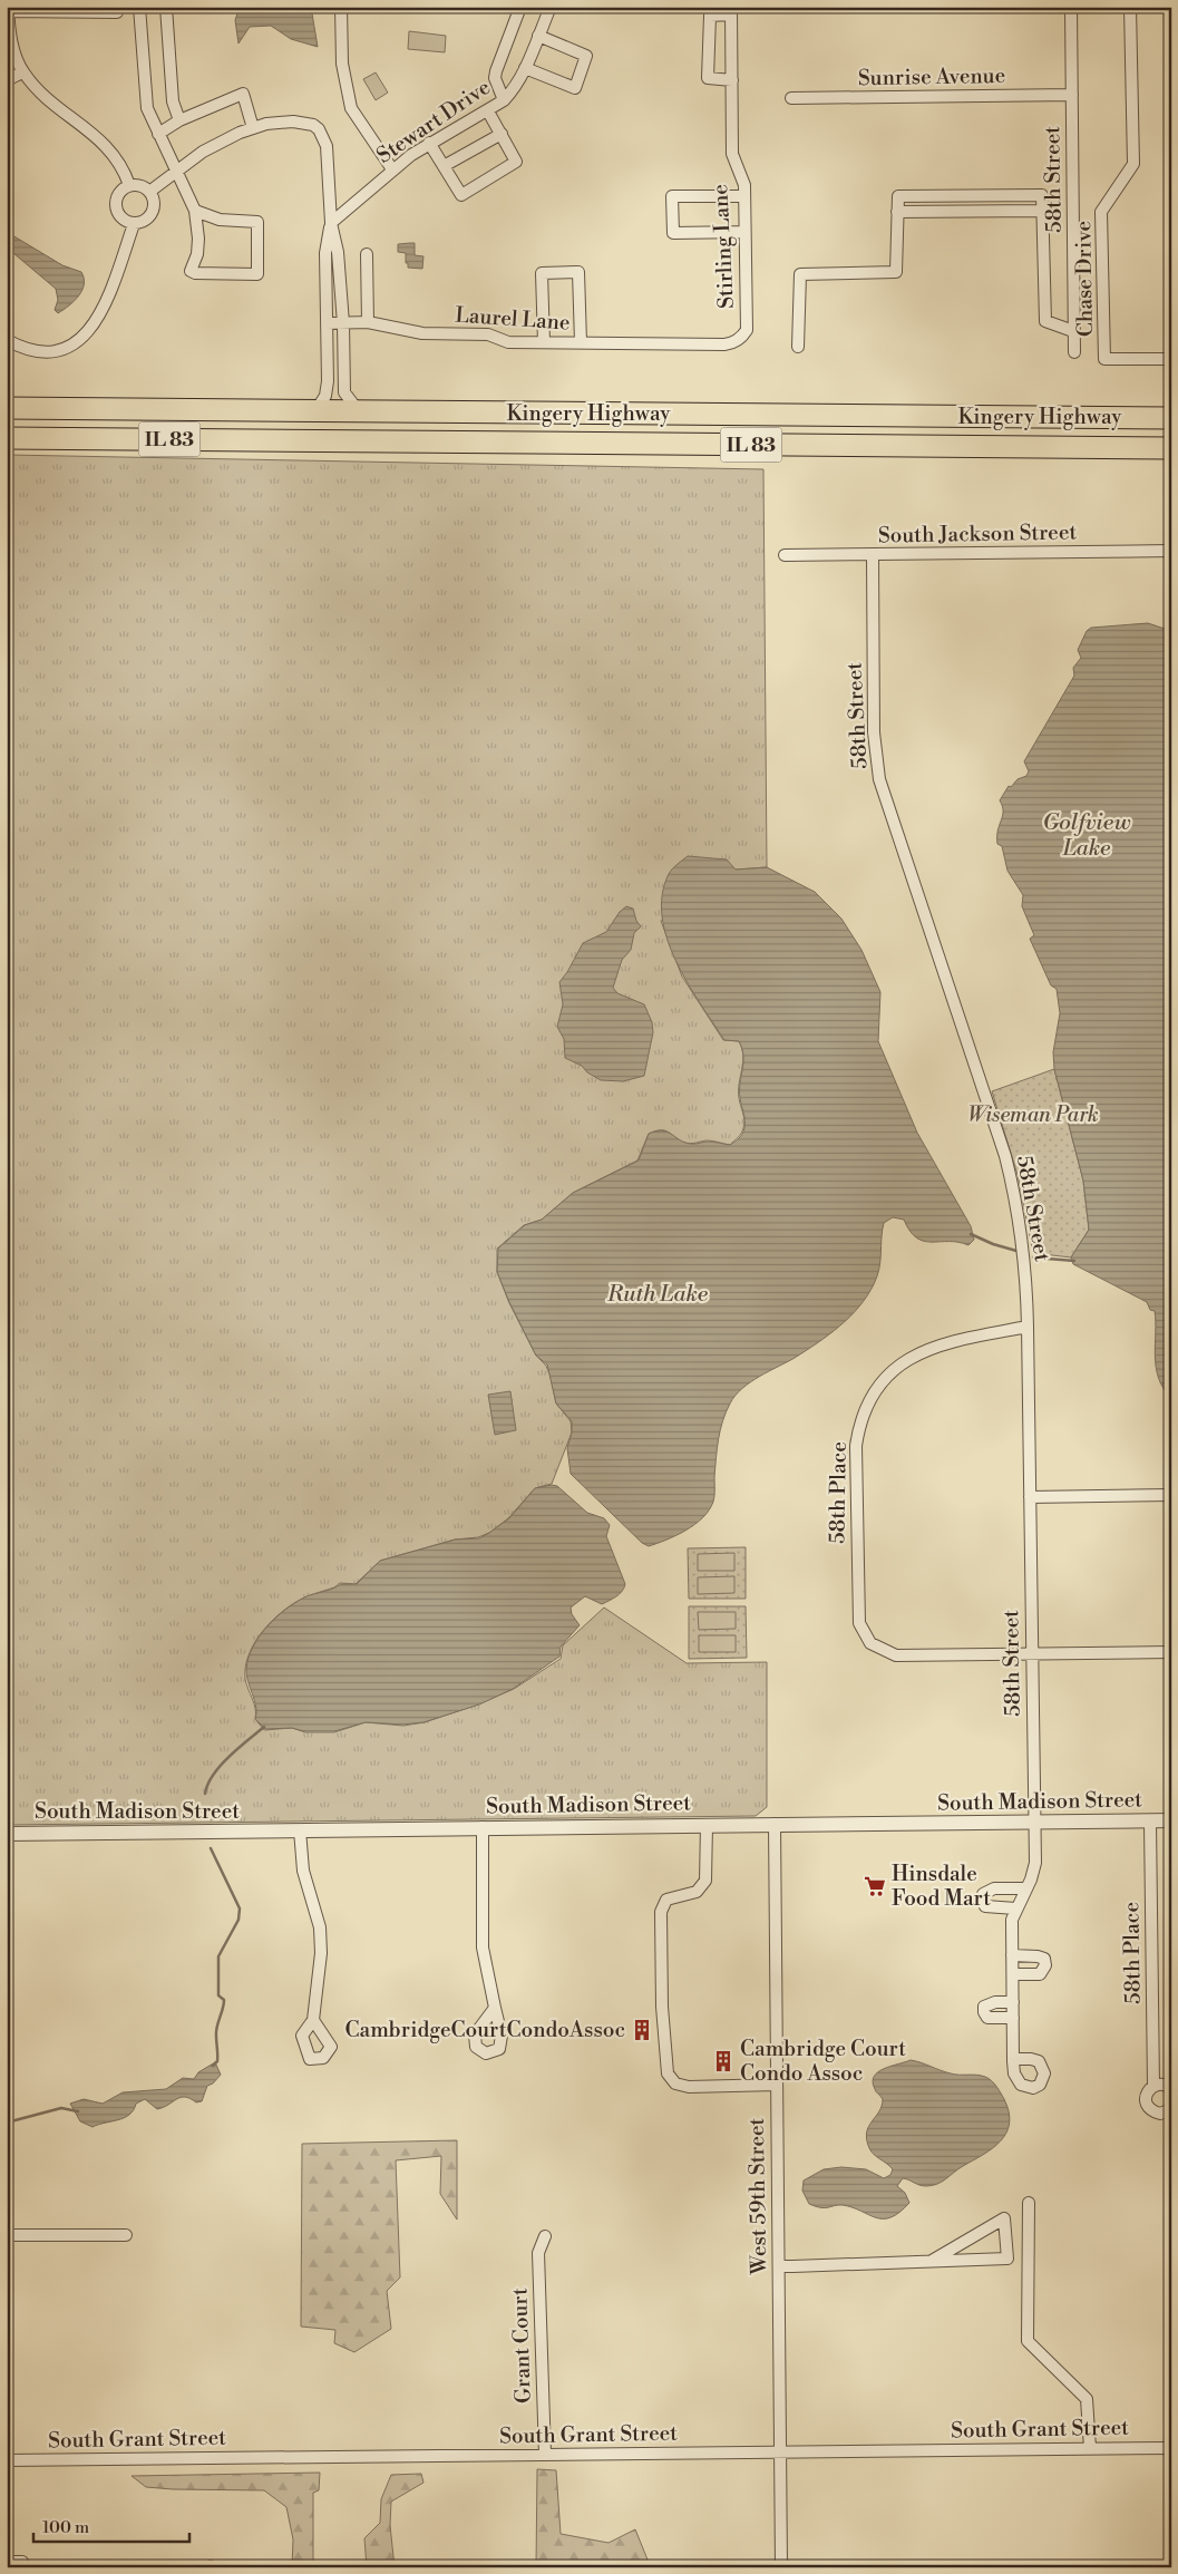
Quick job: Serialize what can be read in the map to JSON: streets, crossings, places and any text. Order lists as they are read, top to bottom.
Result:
{
  "streets": {
    "highway": ["Kingery Highway", "IL 83"],
    "street": [
      "Sunrise Avenue",
      "Stewart Drive",
      "58th Street",
      "Stirling Lane",
      "Chase Drive",
      "Laurel Lane",
      "South Jackson Street",
      "58th Place",
      "South Madison Street",
      "West 59th Street",
      "Grant Court",
      "South Grant Street"
    ]
  },
  "crossings": [
    ["Sunrise Avenue", "58th Street"],
    ["58th Street", "South Jackson Street"],
    ["58th Street", "58th Place"],
    ["58th Street", "South Madison Street"],
    ["Stirling Lane", "Laurel Lane"],
    ["58th Place", "South Madison Street"],
    ["South Madison Street", "West 59th Street"],
    ["West 59th Street", "South Grant Street"],
    ["Grant Court", "South Grant Street"]
  ],
  "water": ["Golfview Lake", "Ruth Lake"],
  "parks": ["Wiseman Park"],
  "places": {
    "supermarket": ["Hinsdale Food Mart"],
    "building": ["CambridgeCourtCondoAssoc", "Cambridge Court Condo Assoc"]
  },
  "scale_bar": "100 m"
}
